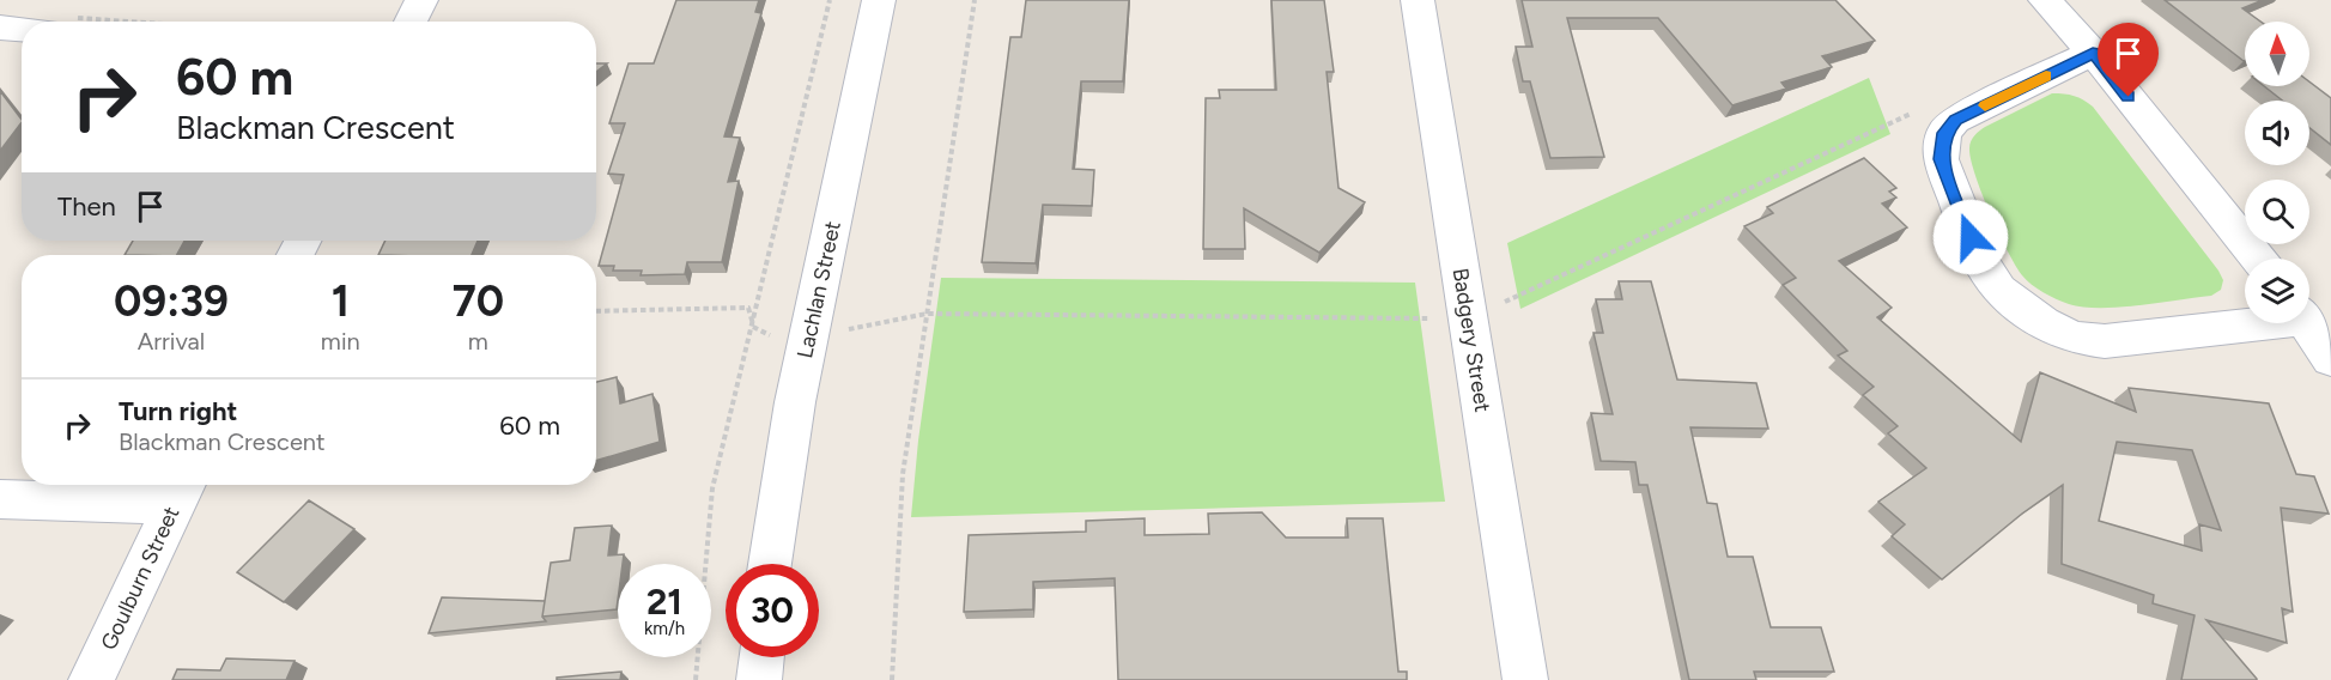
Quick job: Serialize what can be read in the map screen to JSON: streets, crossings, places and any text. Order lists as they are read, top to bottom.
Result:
{
  "streets": {
    "street": ["Lachlan Street", "Badgery Street", "Goulburn Street"]
  },
  "north": "top",
  "page": {
    "turn": ["60 m", "Blackman Crescent"],
    "then": "Then",
    "eta": [
      "09:39",
      "Arrival",
      "1",
      "min",
      "70",
      "m"
    ],
    "list": [
      {
        "name": "Turn right",
        "note": "Blackman Crescent",
        "value": "60 m"
      }
    ],
    "speed": "21 km/h",
    "limit": "30"
  }
}
